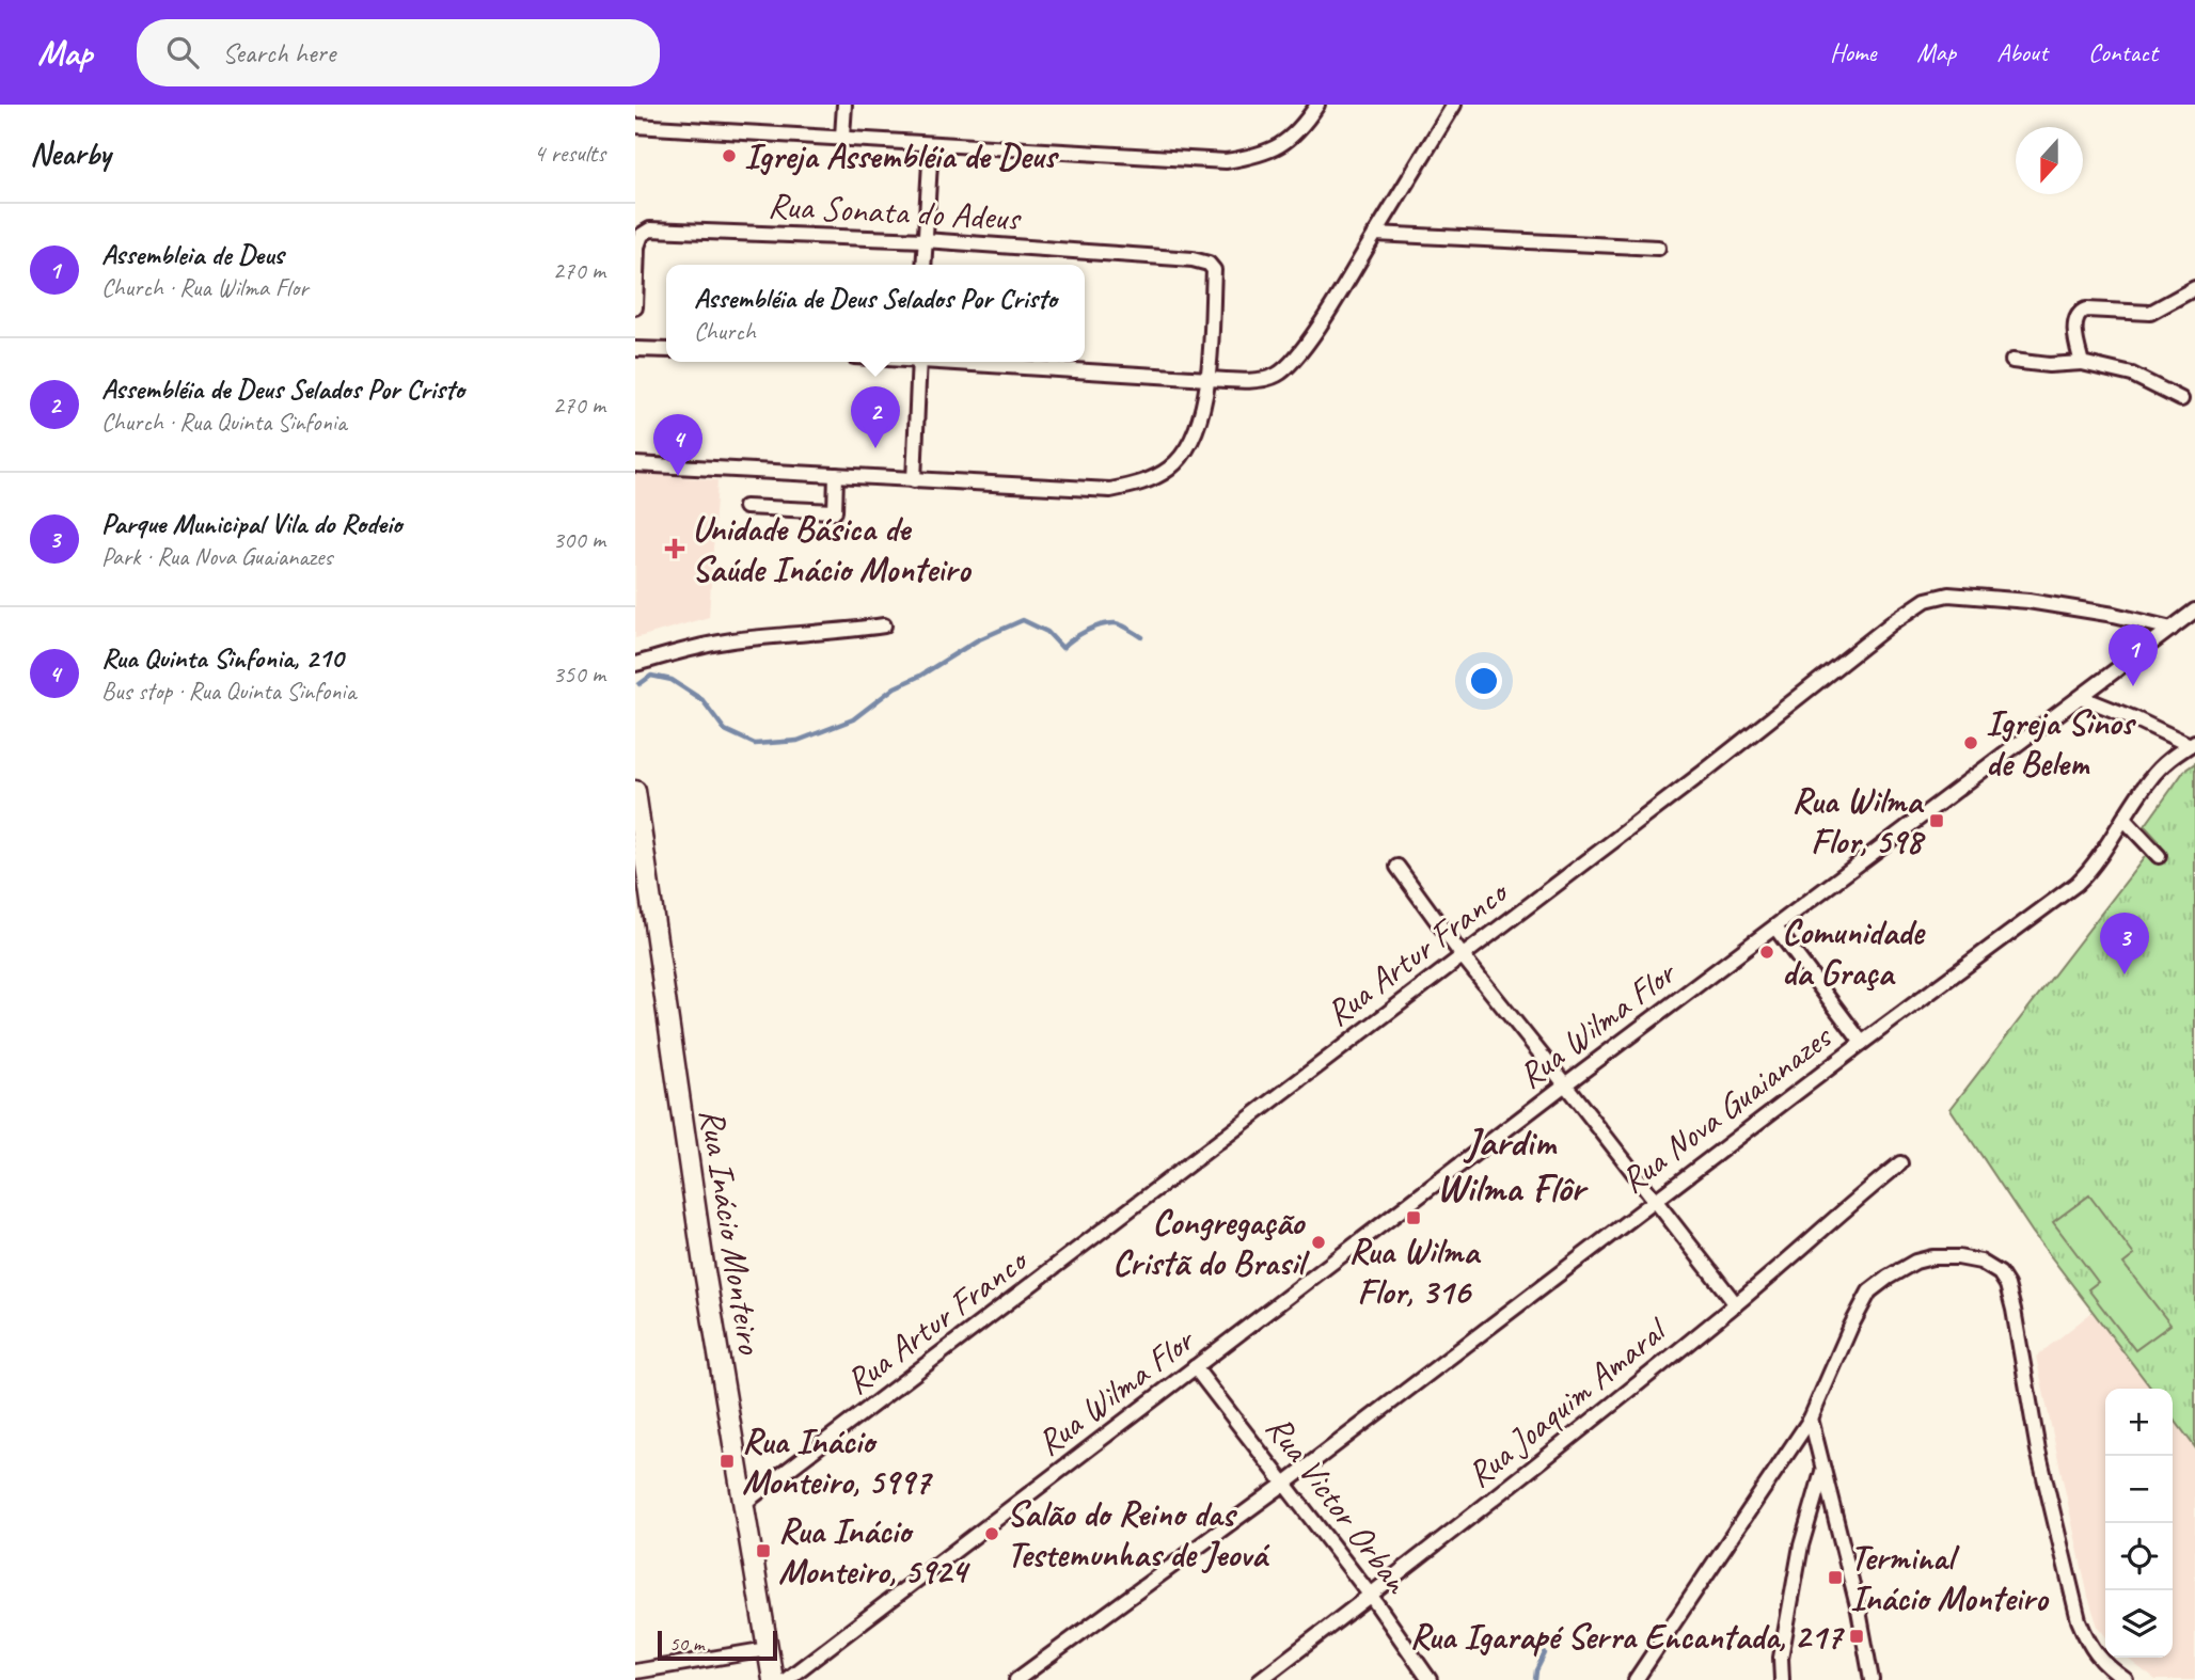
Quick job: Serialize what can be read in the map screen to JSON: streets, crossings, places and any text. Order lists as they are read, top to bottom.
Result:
{
  "streets": {
    "street": [
      "Rua Sonata do Adeus",
      "Rua Artur Franco",
      "Rua Wilma Flor",
      "Rua Nova Guaianazes",
      "Rua Inácio Monteiro",
      "Rua Joaquim Amaral",
      "Rua Victor Orban"
    ]
  },
  "crossings": [
    ["Rua Artur Franco", "Rua Wilma Flor"],
    ["Rua Artur Franco", "Rua Inácio Monteiro"],
    ["Rua Wilma Flor", "Rua Nova Guaianazes"],
    ["Rua Wilma Flor", "Rua Victor Orban"],
    ["Rua Nova Guaianazes", "Rua Victor Orban"],
    ["Rua Joaquim Amaral", "Rua Victor Orban"]
  ],
  "districts": ["Jardim Wilma Flôr"],
  "places": {
    "other": [
      "Igreja Assembléia de Deus",
      "Igreja Sinos de Belem",
      "Comunidade da Graça",
      "Congregação Cristã do Brasil",
      "Salão do Reino das Testemunhas de Jeová"
    ],
    "health": ["Unidade Básica de Saúde Inácio Monteiro"],
    "transit": [
      "Rua Wilma Flor, 598",
      "Rua Wilma Flor, 316",
      "Rua Inácio Monteiro, 5997",
      "Rua Inácio Monteiro, 5924",
      "Terminal Inácio Monteiro",
      "Rua Igarapé Serra Encantada, 217"
    ]
  },
  "scale_bar": "50 m",
  "north": "bottom",
  "page": {
    "header": "Map",
    "search": "Search here",
    "nav": [
      "Home",
      "Map",
      "About",
      "Contact"
    ],
    "heading": ["Nearby", "4 results"],
    "list": [
      {
        "mark": "1",
        "name": "Assembleia de Deus",
        "note": "Church · Rua Wilma Flor",
        "value": "270 m"
      },
      {
        "mark": "2",
        "name": "Assembléia de Deus Selados Por Cristo",
        "note": "Church · Rua Quinta Sinfonia",
        "value": "270 m"
      },
      {
        "mark": "3",
        "name": "Parque Municipal Vila do Rodeio",
        "note": "Park · Rua Nova Guaianazes",
        "value": "300 m"
      },
      {
        "mark": "4",
        "name": "Rua Quinta Sinfonia, 210",
        "note": "Bus stop · Rua Quinta Sinfonia",
        "value": "350 m"
      }
    ],
    "popup": ["Assembléia de Deus Selados Por Cristo", "Church"],
    "pins": [
      "2",
      "4",
      "1",
      "3"
    ],
    "map_buttons": ["+", "−"],
    "scale": "50 m"
  }
}
